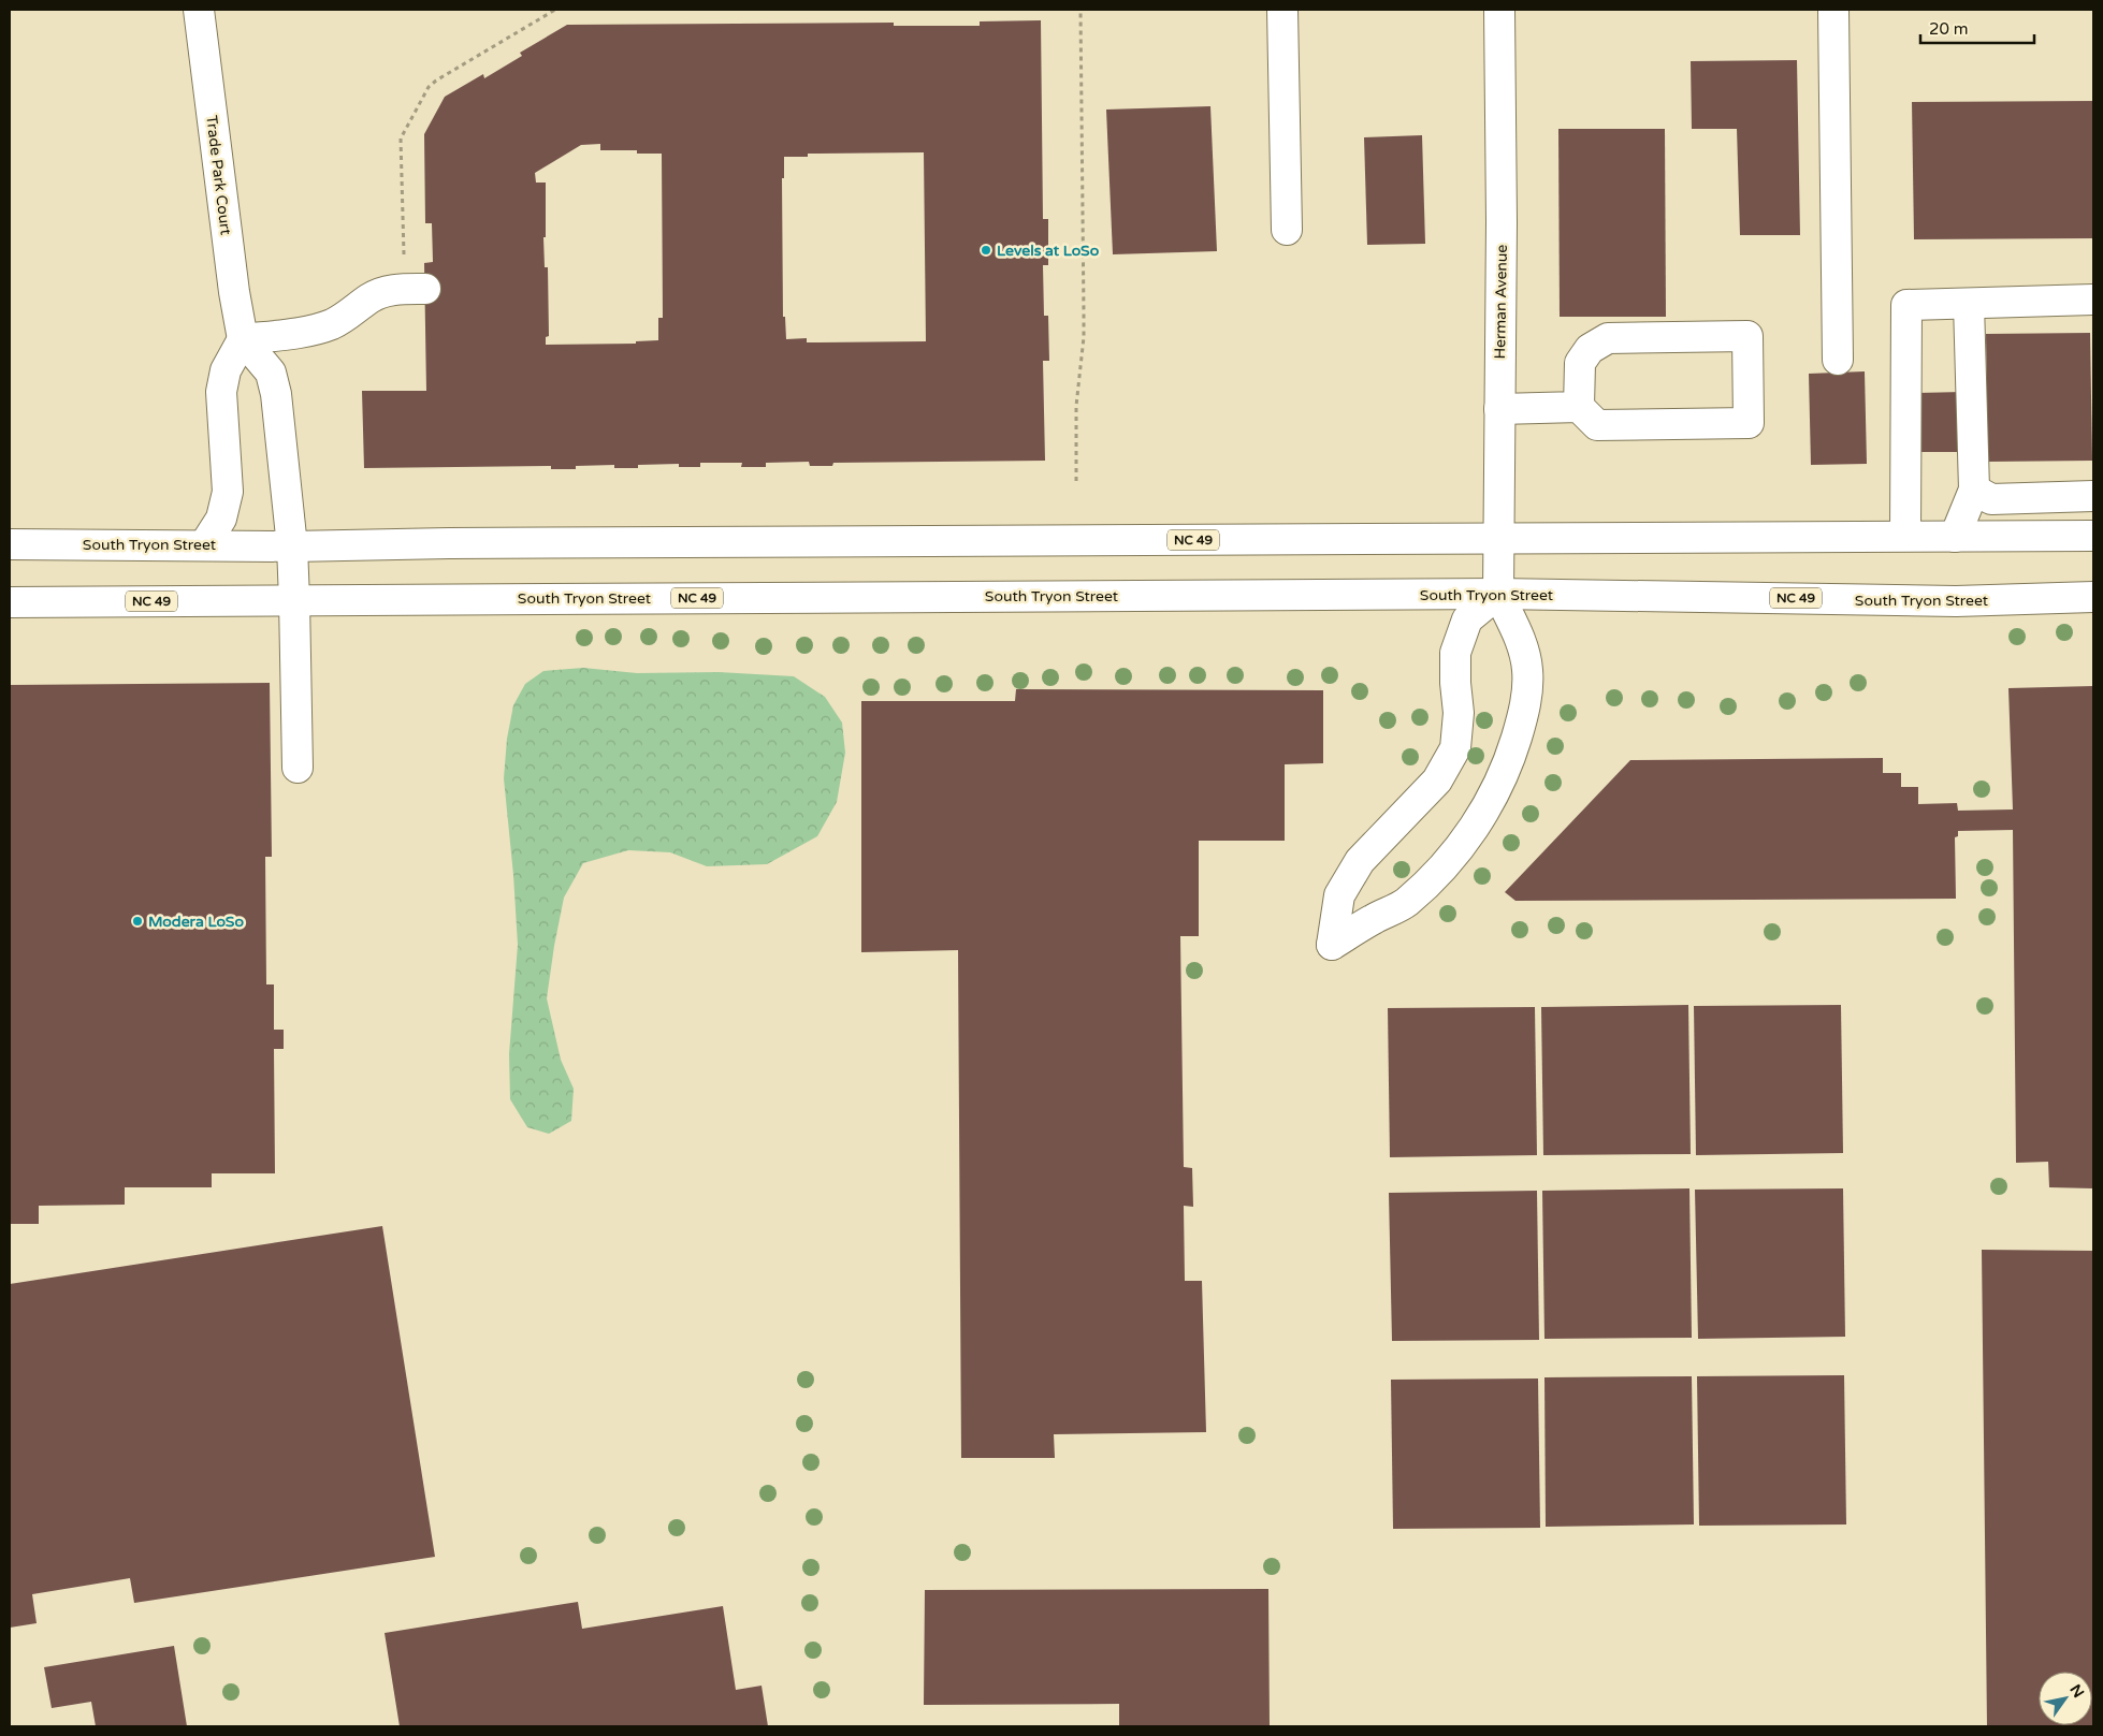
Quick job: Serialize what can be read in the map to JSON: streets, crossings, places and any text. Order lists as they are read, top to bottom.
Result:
{
  "streets": {
    "main road": [
      "Trade Park Court",
      "Herman Avenue",
      "NC 49",
      "South Tryon Street"
    ]
  },
  "crossings": [
    ["Herman Avenue", "South Tryon Street"]
  ],
  "places": ["Levels at LoSo", "Modera LoSo"],
  "scale_bar": "20 m",
  "north": "top right"
}
